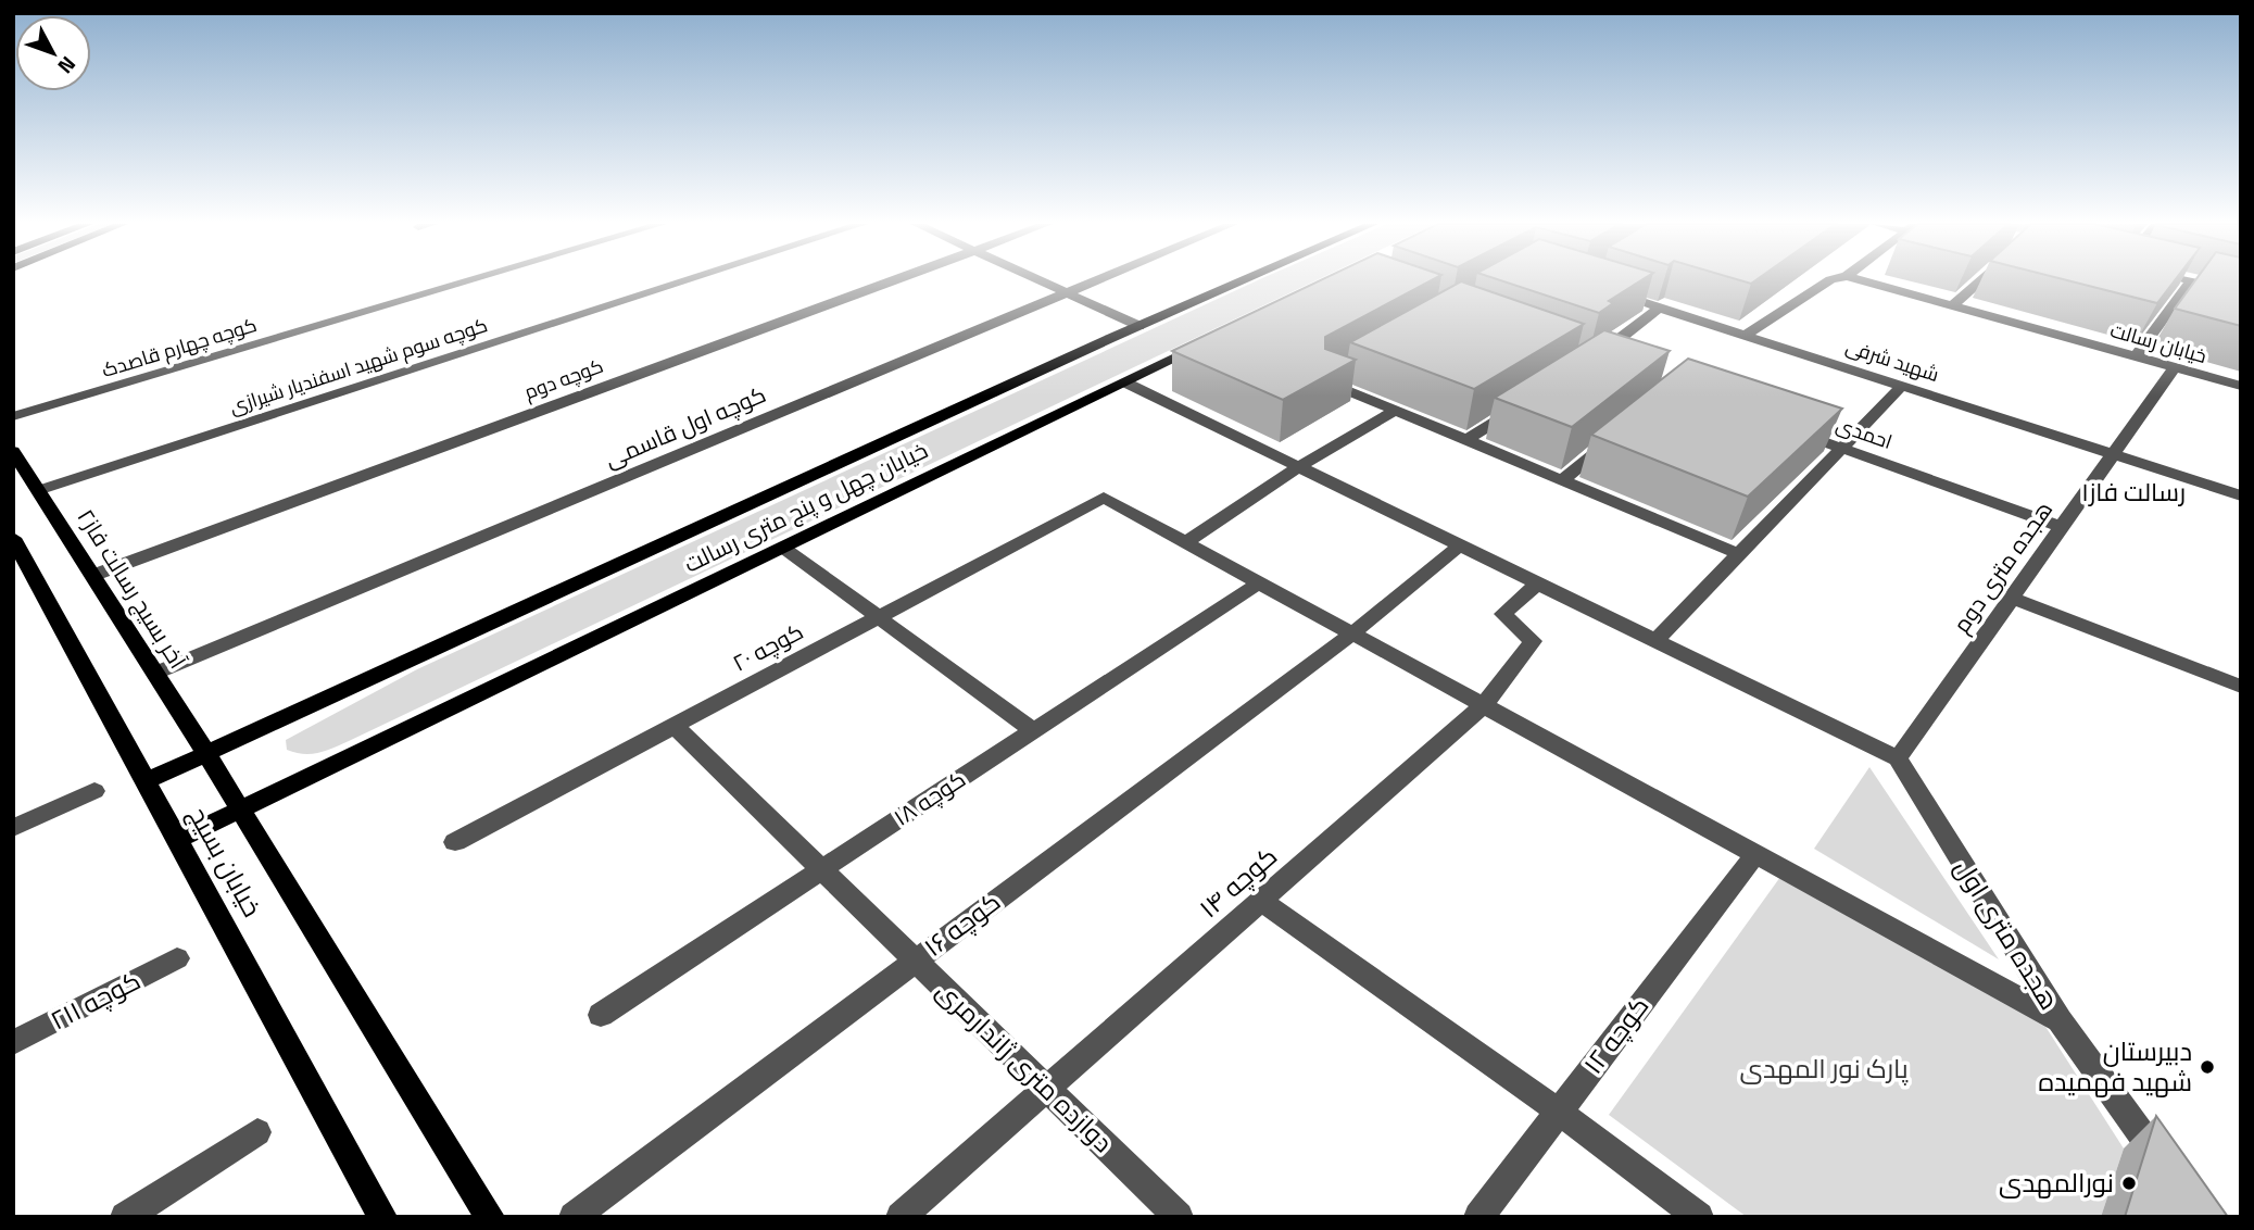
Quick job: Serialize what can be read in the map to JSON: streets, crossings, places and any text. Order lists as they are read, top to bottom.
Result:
{
  "streets": {
    "main road": ["خیابان چهل و پنج متری رسالت", "آخر بسیج رسالت فاز۲", "خیابان بسیج"],
    "street": [
      "خیابان رسالت",
      "کوچه چهارم قاصدک",
      "شهید شرفی",
      "کوچه سوم شهید اسفندیار شیرازی",
      "کوچه دوم",
      "کوچه اول قاسمی",
      "احمدی",
      "هجده متری دوم",
      "۲۰ کوچه",
      "۱۸ کوچه",
      "‍‍ ۱۴ کوچه",
      "۱۶ کوچه",
      "هجده متری اول",
      "کوچه ۲۱۱",
      "۱۲ کوچه",
      "دوازده متری ژاندارمری"
    ]
  },
  "crossings": [
    ["خیابان رسالت", "هجده متری دوم"],
    ["شهید شرفی", "هجده متری دوم"],
    ["کوچه سوم شهید اسفندیار شیرازی", "آخر بسیج رسالت فاز۲"],
    ["کوچه دوم", "آخر بسیج رسالت فاز۲"],
    ["کوچه اول قاسمی", "آخر بسیج رسالت فاز۲"],
    ["احمدی", "هجده متری دوم"],
    ["خیابان چهل و پنج متری رسالت", "آخر بسیج رسالت فاز۲"],
    ["خیابان چهل و پنج متری رسالت", "خیابان بسیج"],
    ["هجده متری دوم", "هجده متری اول"],
    ["آخر بسیج رسالت فاز۲", "خیابان بسیج"],
    ["۲۰ کوچه", "دوازده متری ژاندارمری"],
    ["۱۸ کوچه", "دوازده متری ژاندارمری"],
    ["‍‍ ۱۴ کوچه", "دوازده متری ژاندارمری"],
    ["۱۶ کوچه", "دوازده متری ژاندارمری"]
  ],
  "districts": ["رسالت فاز۱"],
  "parks": ["پارک نور المهدی"],
  "places": ["دبیرستان شهید فهمیده", "نورالمهدی"],
  "north": "bottom right"
}
